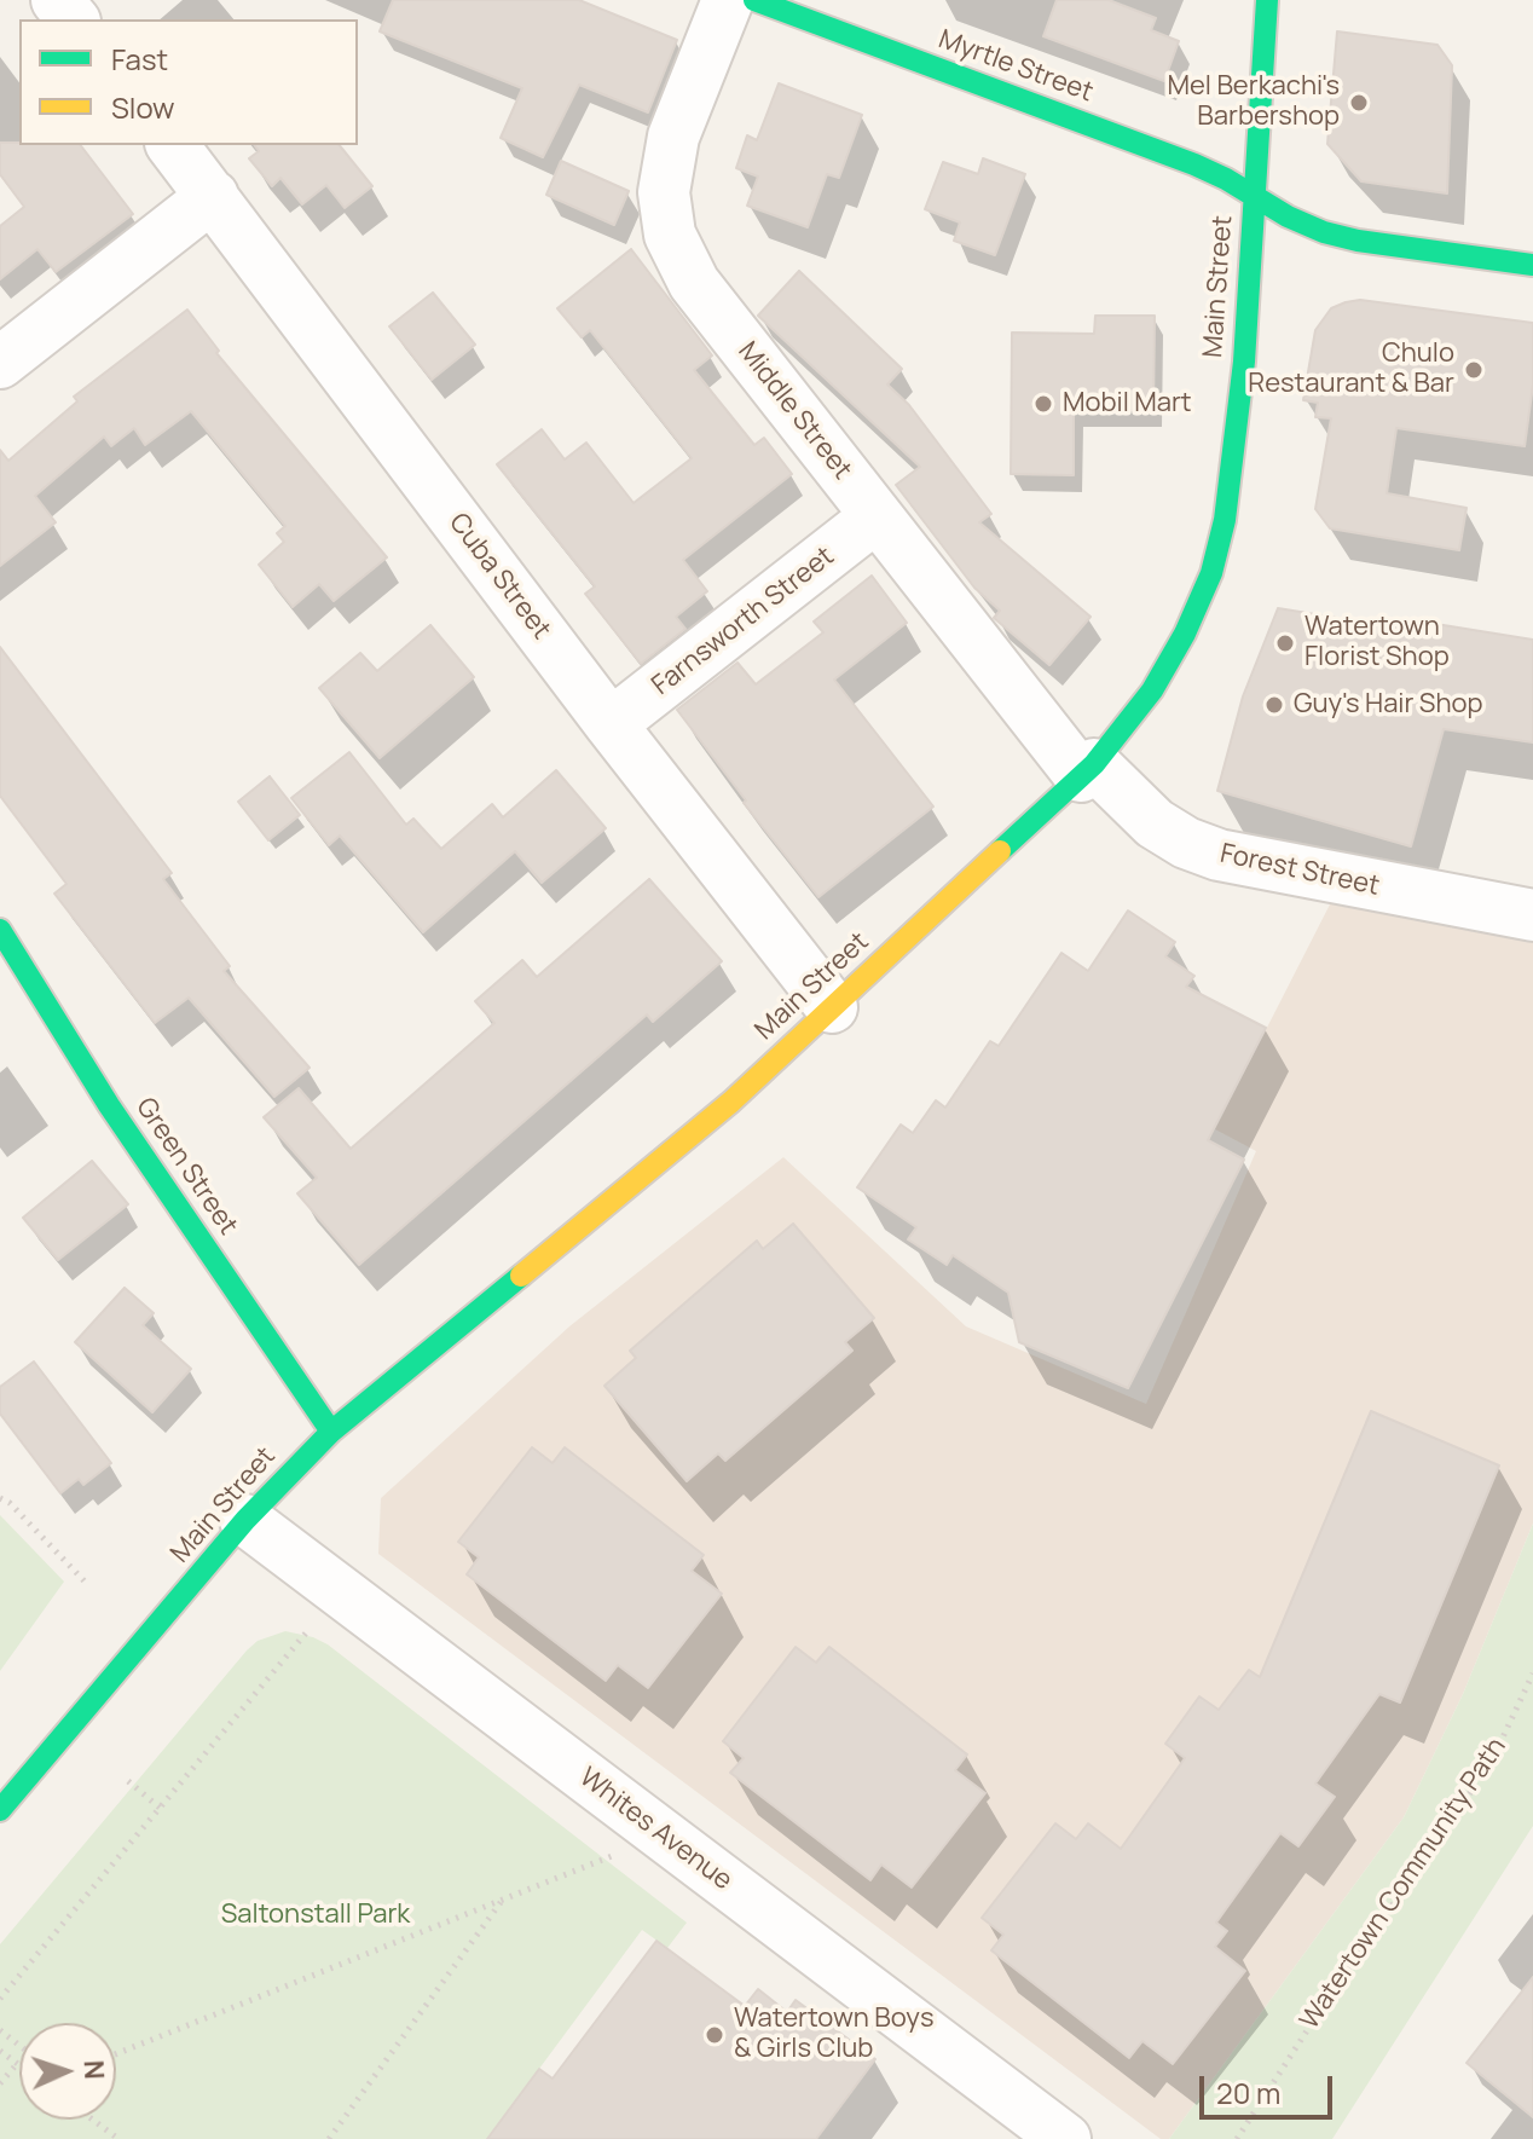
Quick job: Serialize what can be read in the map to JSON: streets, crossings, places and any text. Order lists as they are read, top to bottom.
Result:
{
  "streets": {
    "main road": ["Myrtle Street", "Main Street", "Green Street"],
    "street": [
      "Middle Street",
      "Cuba Street",
      "Farnsworth Street",
      "Forest Street",
      "Whites Avenue"
    ],
    "path": ["Watertown Community Path"]
  },
  "crossings": [
    ["Myrtle Street", "Main Street"],
    ["Main Street", "Middle Street"],
    ["Main Street", "Cuba Street"],
    ["Main Street", "Forest Street"],
    ["Main Street", "Green Street"],
    ["Main Street", "Whites Avenue"],
    ["Middle Street", "Farnsworth Street"],
    ["Middle Street", "Forest Street"],
    ["Cuba Street", "Farnsworth Street"]
  ],
  "parks": ["Saltonstall Park"],
  "places": [
    "Mel Berkachi's Barbershop",
    "Chulo Restaurant & Bar",
    "Mobil Mart",
    "Watertown Florist Shop",
    "Guy's Hair Shop",
    "Watertown Boys & Girls Club"
  ],
  "legend": ["Fast", "Slow"],
  "scale_bar": "20 m",
  "north": "right"
}
